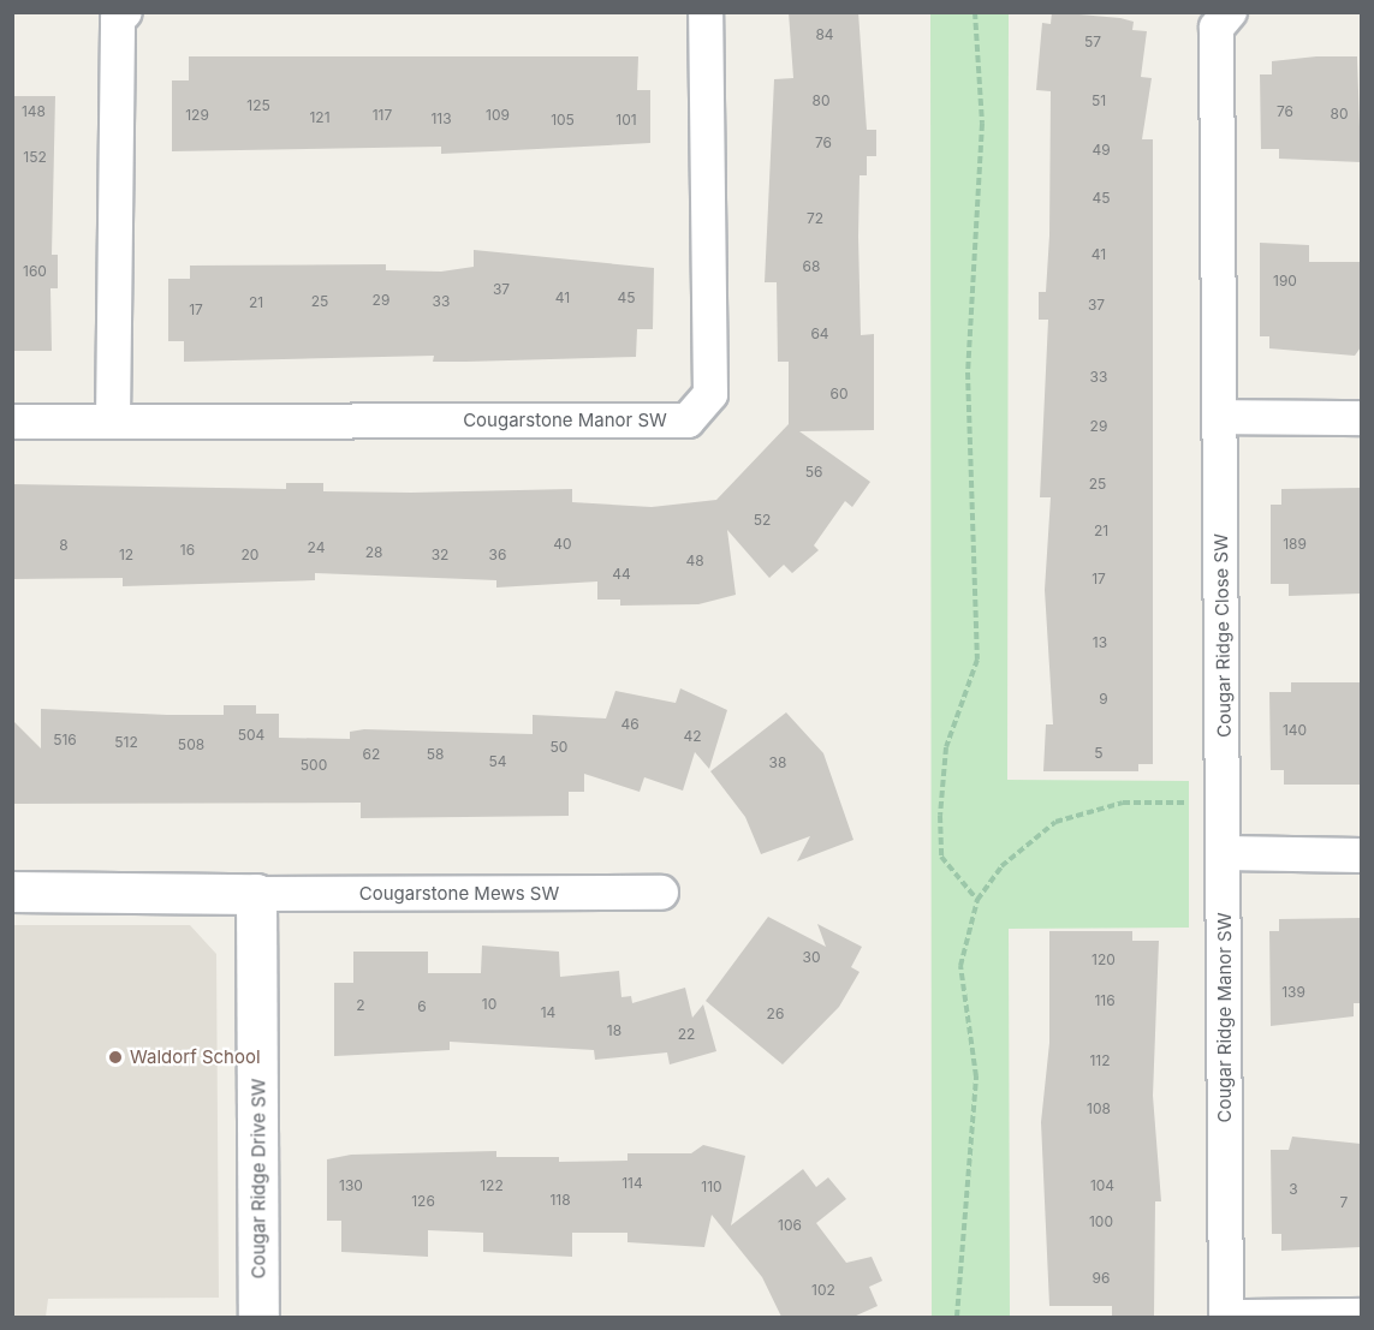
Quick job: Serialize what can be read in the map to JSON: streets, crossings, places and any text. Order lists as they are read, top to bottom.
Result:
{
  "streets": {
    "street": [
      "Cougarstone Manor SW",
      "Cougar Ridge Close SW",
      "Cougarstone Mews SW",
      "Cougar Ridge Manor SW",
      "Cougar Ridge Drive SW"
    ]
  },
  "crossings": [
    ["Cougar Ridge Close SW", "Cougar Ridge Manor SW"],
    ["Cougarstone Mews SW", "Cougar Ridge Drive SW"]
  ],
  "places": ["Waldorf School"],
  "house_numbers": [
    "84",
    "57",
    "80",
    "51",
    "125",
    "148",
    "76",
    "80",
    "129",
    "117",
    "109",
    "121",
    "113",
    "105",
    "101",
    "76",
    "49",
    "152",
    "45",
    "72",
    "41",
    "68",
    "160",
    "190",
    "37",
    "41",
    "45",
    "29",
    "25",
    "33",
    "21",
    "37",
    "17",
    "64",
    "33",
    "60",
    "29",
    "56",
    "25",
    "52",
    "21",
    "40",
    "189",
    "8",
    "24",
    "16",
    "28",
    "12",
    "20",
    "32",
    "36",
    "48",
    "44",
    "17",
    "13",
    "9",
    "46",
    "140",
    "504",
    "42",
    "516",
    "512",
    "508",
    "50",
    "5",
    "62",
    "58",
    "54",
    "38",
    "500",
    "30",
    "120",
    "139",
    "116",
    "10",
    "2",
    "6",
    "14",
    "26",
    "18",
    "22",
    "112",
    "108",
    "114",
    "130",
    "122",
    "104",
    "110",
    "3",
    "118",
    "126",
    "7",
    "100",
    "106",
    "96",
    "102"
  ]
}
